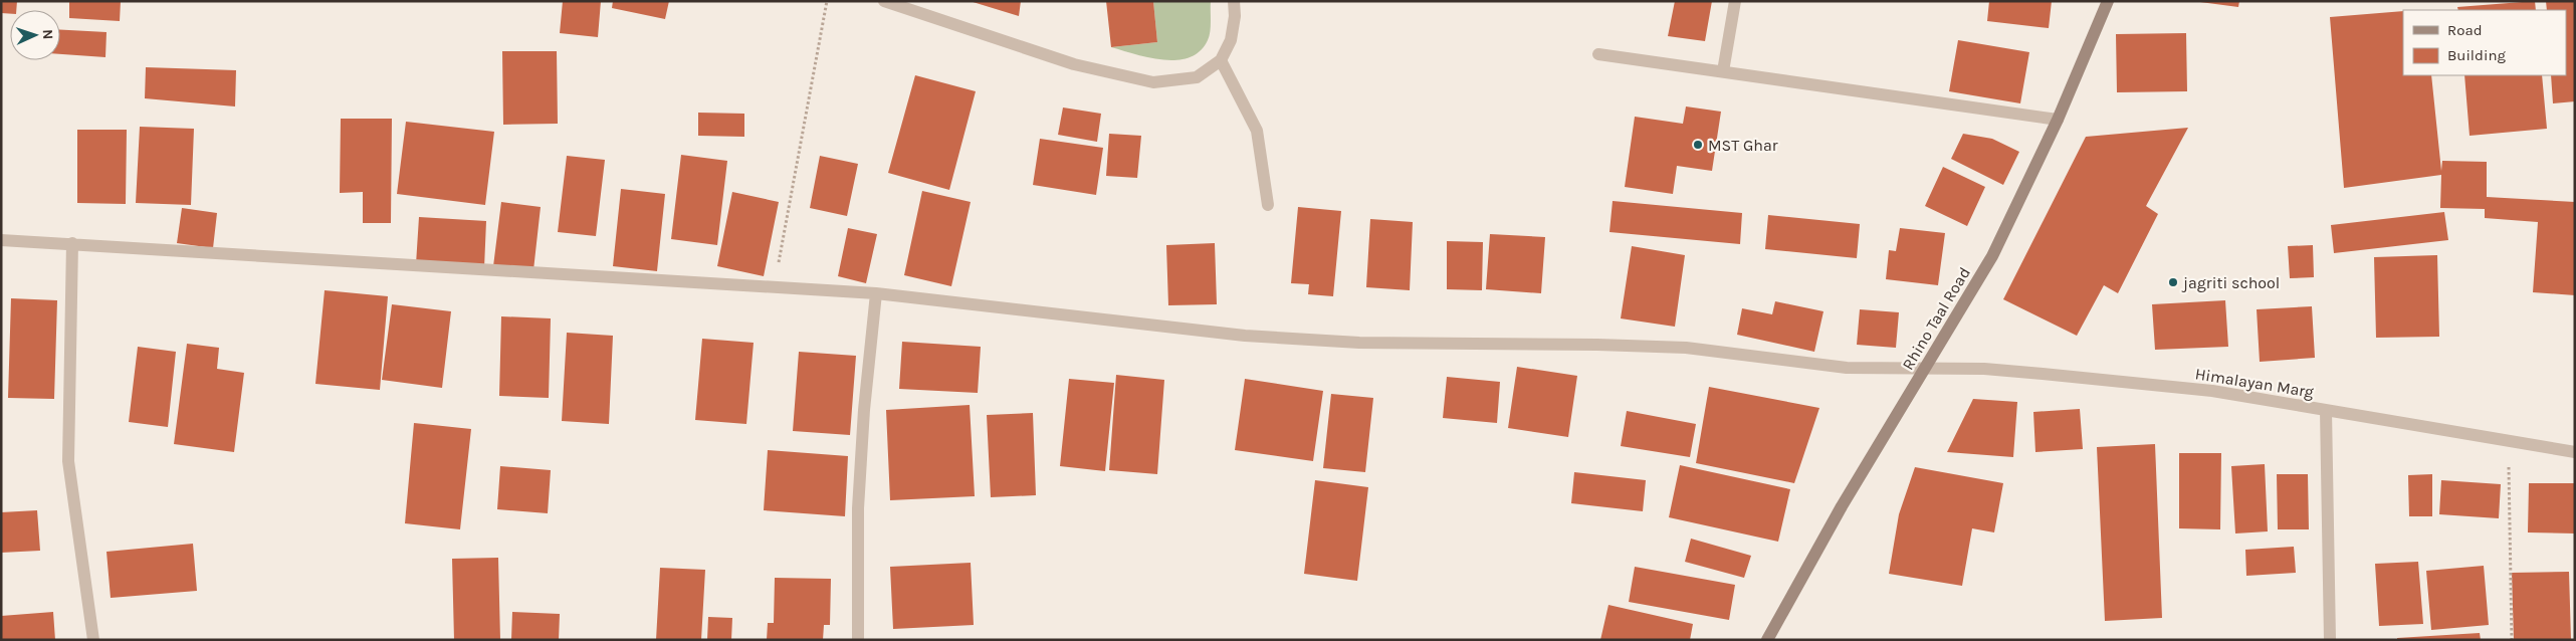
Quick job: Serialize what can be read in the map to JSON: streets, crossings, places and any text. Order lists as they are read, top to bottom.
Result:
{
  "streets": {
    "street": ["Rhino Taal Road", "Himalayan Marg"]
  },
  "crossings": [
    ["Rhino Taal Road", "Himalayan Marg"]
  ],
  "places": ["MST Ghar", "jagriti school"],
  "legend": ["Road", "Building"],
  "north": "right"
}
